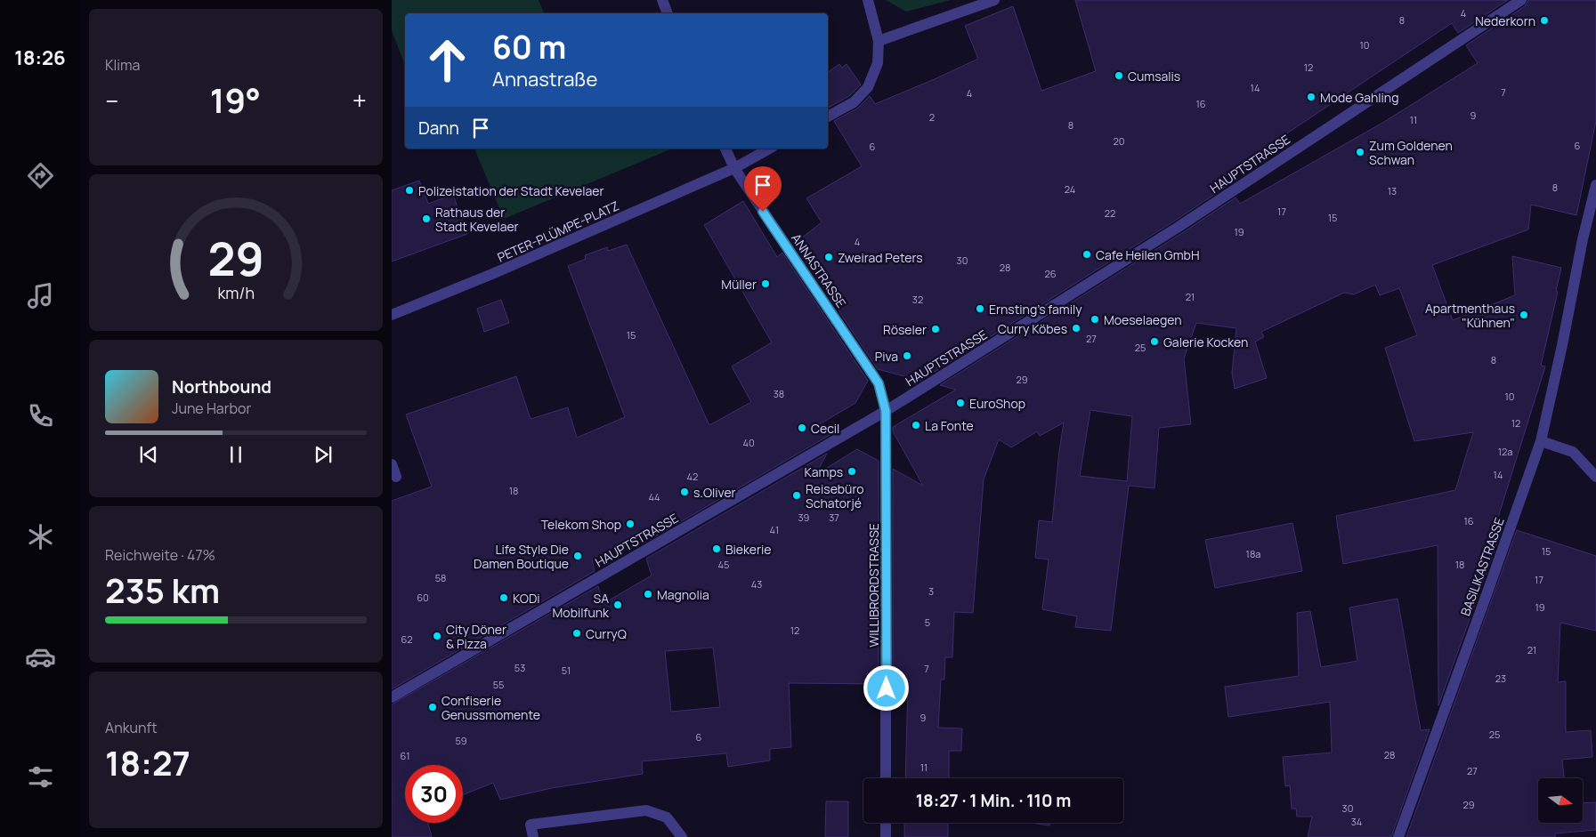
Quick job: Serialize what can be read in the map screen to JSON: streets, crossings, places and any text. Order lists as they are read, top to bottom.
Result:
{
  "streets": {
    "street": [
      "HAUPTSTRASSE",
      "PETER-PLÜMPE-PLATZ",
      "ANNASTRASSE",
      "BASILIKASTRASSE",
      "WILLIBRORDSTRASSE"
    ]
  },
  "crossings": [
    ["HAUPTSTRASSE", "ANNASTRASSE"],
    ["HAUPTSTRASSE", "WILLIBRORDSTRASSE"],
    ["PETER-PLÜMPE-PLATZ", "ANNASTRASSE"],
    ["ANNASTRASSE", "WILLIBRORDSTRASSE"]
  ],
  "places": [
    "Nederkorn",
    "Cumsalis",
    "Mode Gahling",
    "Zum Goldenen Schwan",
    "Polizeistation der Stadt Kevelaer",
    "Rathaus der Stadt Kevelaer",
    "Cafe Heilen GmbH",
    "Zweirad Peters",
    "Müller",
    "Ernsting's family",
    "Apartmenthaus \"Kühnen\"",
    "Moeselaegen",
    "Curry Köbes",
    "Röseler",
    "Galerie Kocken",
    "Piva",
    "EuroShop",
    "La Fonte",
    "Cecil",
    "Kamps",
    "s.Oliver",
    "Reisebüro Schatorjé",
    "Telekom Shop",
    "Biekerie",
    "Life Style Die Damen Boutique",
    "Magnolia",
    "KODi",
    "SA Mobilfunk",
    "CurryQ",
    "City Döner & Pizza",
    "Confiserie Genussmomente"
  ],
  "house_numbers": [
    "4",
    "8",
    "10",
    "12",
    "14",
    "7",
    "4",
    "16",
    "9",
    "2",
    "11",
    "8",
    "20",
    "6",
    "6",
    "8",
    "24",
    "13",
    "17",
    "22",
    "15",
    "19",
    "4",
    "30",
    "28",
    "26",
    "21",
    "32",
    "15",
    "27",
    "25",
    "8",
    "29",
    "38",
    "10",
    "12",
    "40",
    "12a",
    "14",
    "42",
    "18",
    "44",
    "39",
    "37",
    "16",
    "41",
    "15",
    "18a",
    "45",
    "18",
    "58",
    "17",
    "43",
    "3",
    "60",
    "19",
    "5",
    "12",
    "62",
    "21",
    "53",
    "7",
    "51",
    "23",
    "55",
    "9",
    "25",
    "6",
    "59",
    "28",
    "61",
    "11",
    "27",
    "29",
    "30",
    "34"
  ],
  "north": "right",
  "page": {
    "tabs": "18:26",
    "tile": [
      "Klima",
      ["Reichweite · 47%", "235 km"],
      ["Ankunft", "18:27"]
    ],
    "turn": ["60 m", "Annastraße"],
    "heat": ["−", "19°", "+"],
    "then": "Dann",
    "song": ["Northbound", "June Harbor"],
    "limit": "30",
    "trip": "18:27 · 1 Min. · 110 m",
    "gauge": ["29", "km/h"]
  }
}
